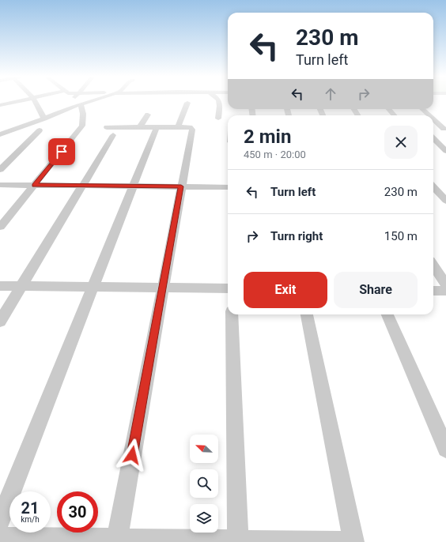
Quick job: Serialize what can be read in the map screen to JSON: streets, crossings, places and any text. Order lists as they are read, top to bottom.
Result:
{
  "north": "top left",
  "page": {
    "turn": ["230 m", "Turn left"],
    "heading": ["2 min", "450 m · 20:00"],
    "list": [
      {
        "name": "Turn left",
        "value": "230 m"
      },
      {
        "name": "Turn right",
        "value": "150 m"
      }
    ],
    "buttons": ["Exit", "Share"],
    "speed": "21 km/h",
    "limit": "30"
  }
}
